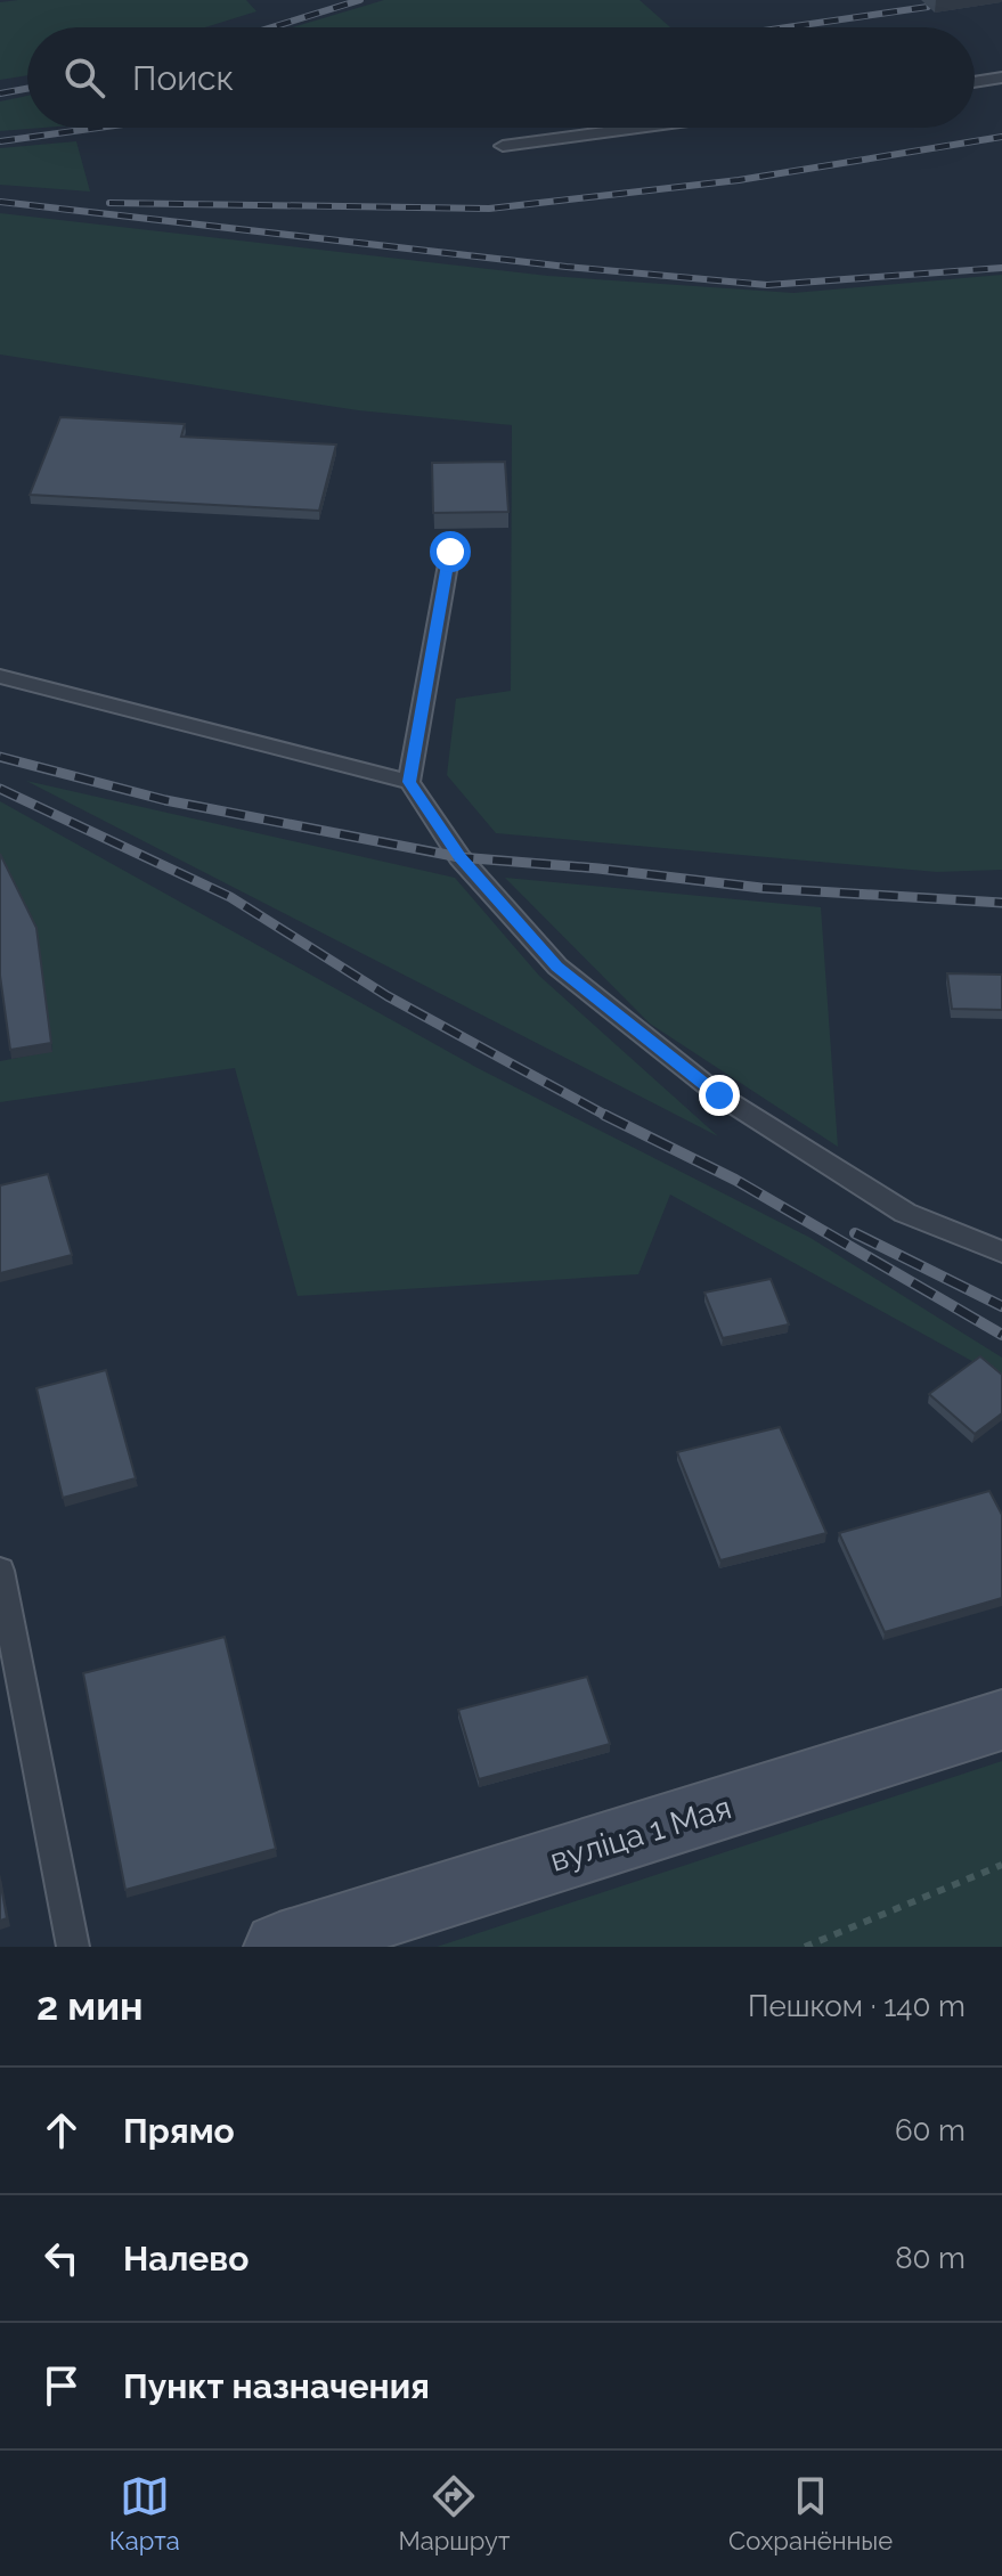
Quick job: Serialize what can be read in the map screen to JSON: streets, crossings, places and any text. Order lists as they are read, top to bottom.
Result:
{
  "streets": {
    "street": ["вуліца 1 Мая"]
  },
  "page": {
    "search": "Поиск",
    "heading": ["2 мин", "Пешком · 140 m"],
    "list": [
      ["Прямо", "60 m"],
      ["Налево", "80 m"],
      "Пункт назначения"
    ],
    "nav": ["Карта", "Маршрут", "Сохранённые"]
  }
}
